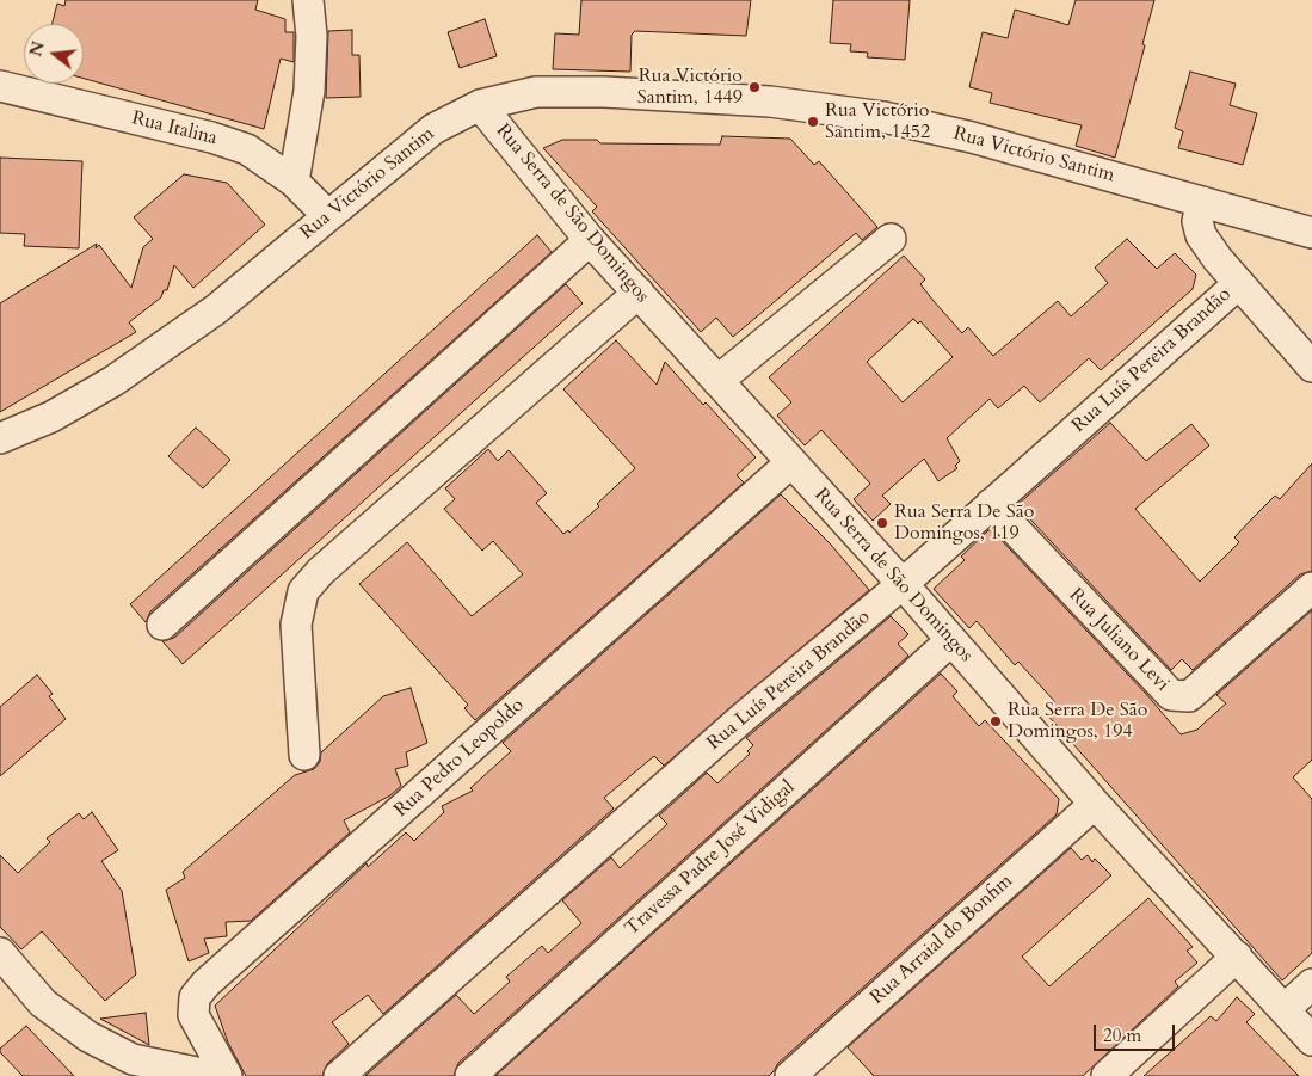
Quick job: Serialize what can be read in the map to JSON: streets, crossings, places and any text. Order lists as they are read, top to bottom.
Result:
{
  "streets": {
    "street": [
      "Rua Italina",
      "Rua Victório Santim",
      "Rua Serra de São Domingos",
      "Rua Luís Pereira Brandão",
      "Rua Juliano Levi",
      "Rua Pedro Leopoldo",
      "Travessa Padre José Vidigal",
      "Rua Arraial do Bonfim"
    ]
  },
  "crossings": [
    ["Rua Italina", "Rua Victório Santim"],
    ["Rua Victório Santim", "Rua Serra de São Domingos"],
    ["Rua Serra de São Domingos", "Rua Luís Pereira Brandão"],
    ["Rua Serra de São Domingos", "Rua Pedro Leopoldo"],
    ["Rua Serra de São Domingos", "Travessa Padre José Vidigal"],
    ["Rua Serra de São Domingos", "Rua Arraial do Bonfim"],
    ["Rua Luís Pereira Brandão", "Rua Juliano Levi"]
  ],
  "places": [
    "Rua Victório Santim, 1449",
    "Rua Victório Santim, 1452",
    "Rua Serra De São Domingos, 119",
    "Rua Serra De São Domingos, 194"
  ],
  "scale_bar": "20 m",
  "north": "left"
}
